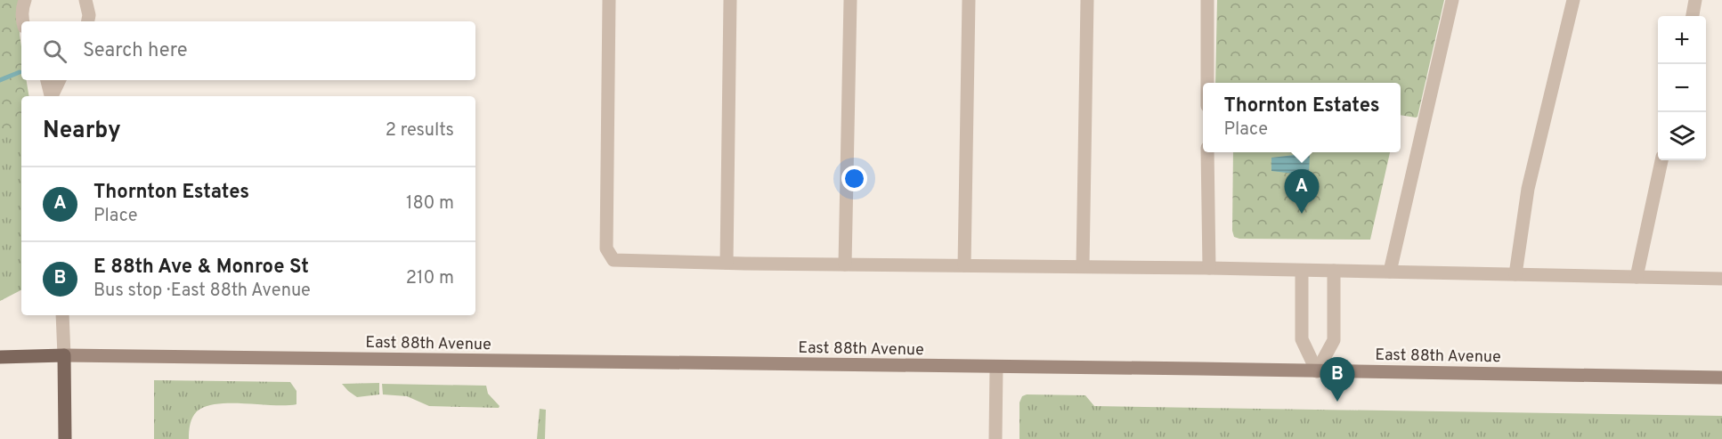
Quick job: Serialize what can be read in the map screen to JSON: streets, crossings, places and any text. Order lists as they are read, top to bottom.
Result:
{
  "streets": {
    "main road": ["East 88th Avenue"]
  },
  "page": {
    "map_buttons": ["+", "−"],
    "search": "Search here",
    "popup": ["Thornton Estates", "Place"],
    "heading": ["Nearby", "2 results"],
    "list": [
      {
        "mark": "A",
        "name": "Thornton Estates",
        "note": "Place",
        "value": "180 m"
      },
      {
        "mark": "B",
        "name": "E 88th Ave & Monroe St",
        "note": "Bus stop · East 88th Avenue",
        "value": "210 m"
      }
    ],
    "pins": ["A", "B"]
  }
}
